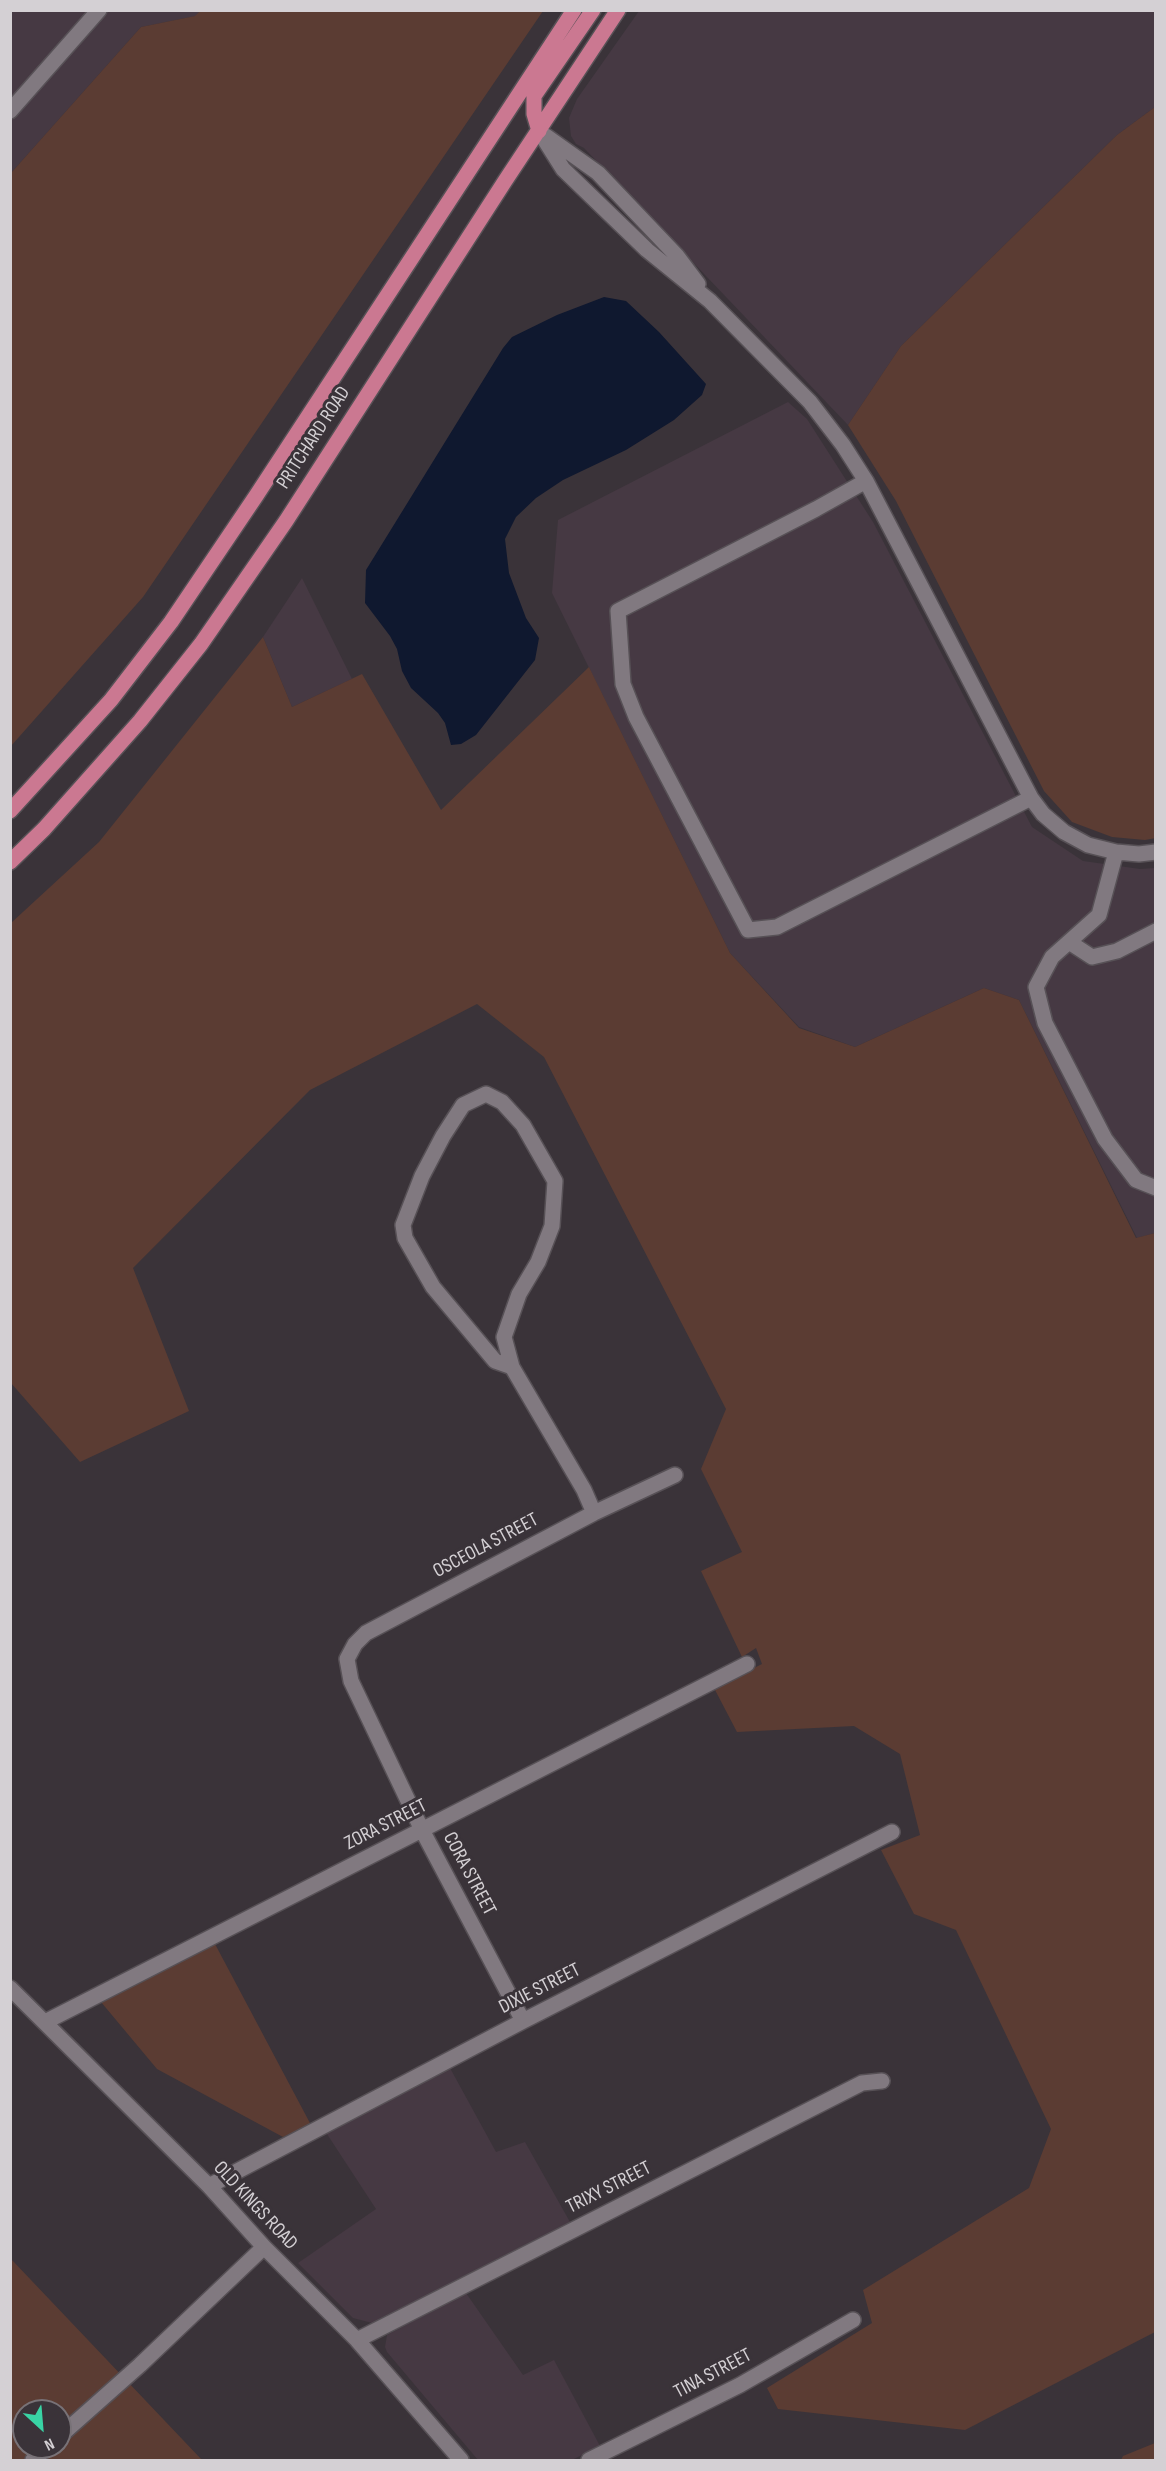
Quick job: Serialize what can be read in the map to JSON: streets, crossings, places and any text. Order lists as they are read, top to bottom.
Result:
{
  "streets": {
    "main road": ["PRITCHARD ROAD"],
    "street": [
      "OSCEOLA STREET",
      "ZORA STREET",
      "CORA STREET",
      "DIXIE STREET",
      "TRIXY STREET",
      "OLD KINGS ROAD",
      "TINA STREET"
    ]
  },
  "crossings": [
    ["OSCEOLA STREET", "CORA STREET"],
    ["ZORA STREET", "CORA STREET"],
    ["ZORA STREET", "OLD KINGS ROAD"],
    ["CORA STREET", "DIXIE STREET"],
    ["DIXIE STREET", "OLD KINGS ROAD"],
    ["TRIXY STREET", "OLD KINGS ROAD"]
  ],
  "north": "bottom right"
}
